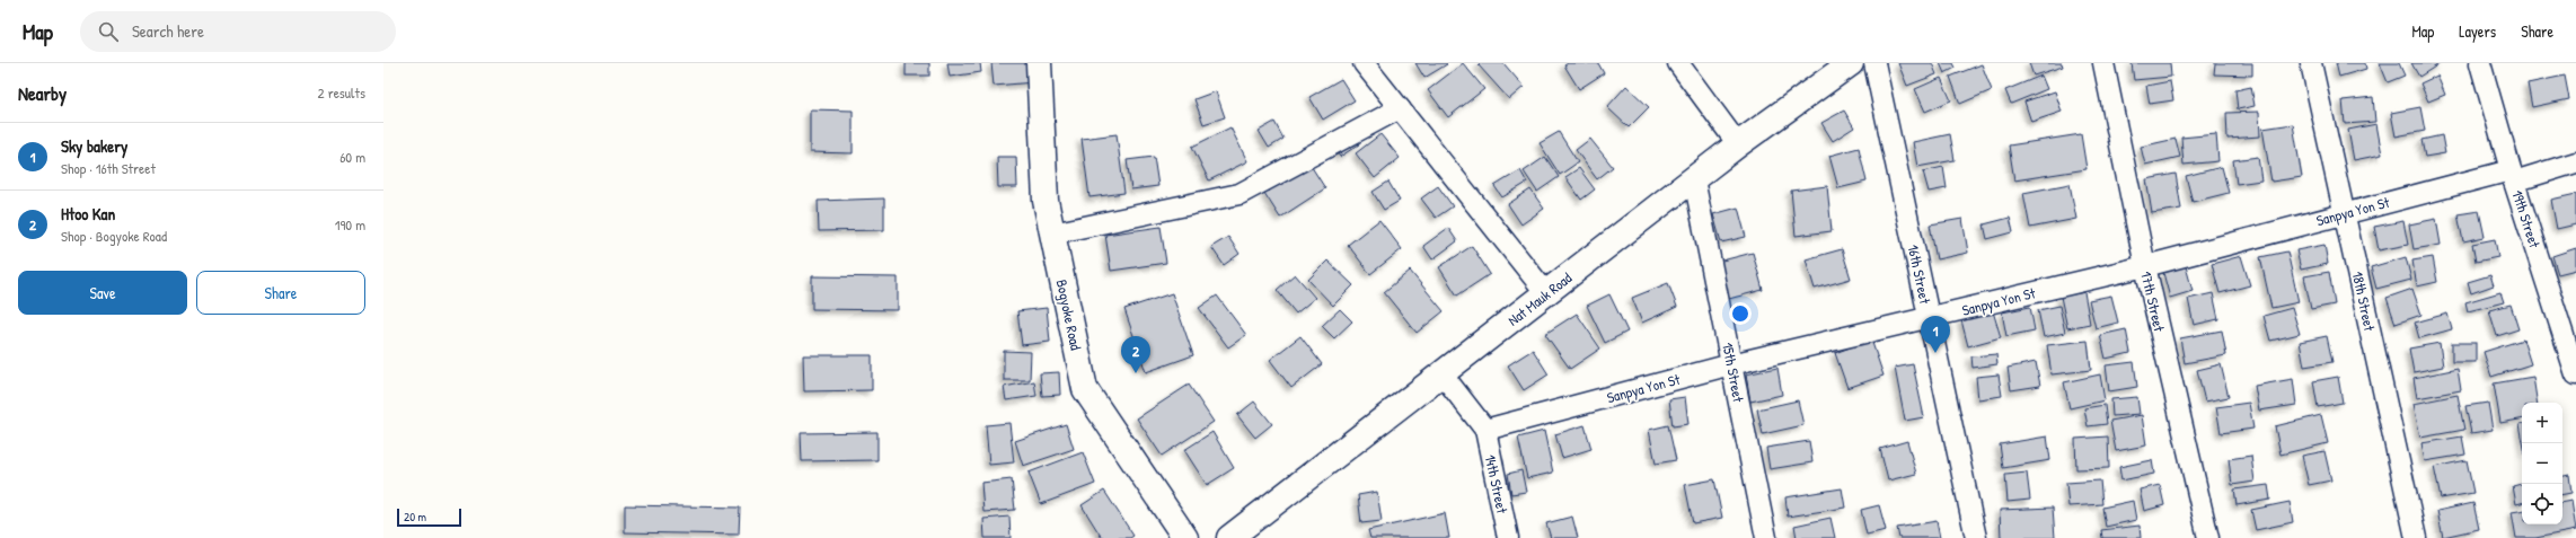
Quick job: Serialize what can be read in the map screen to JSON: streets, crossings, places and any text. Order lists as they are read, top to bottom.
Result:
{
  "streets": {
    "main road": ["Nat Mauk Road", "Bogyoke Road"],
    "street": [
      "Sanpya Yon St",
      "19th Street",
      "16th Street",
      "17th Street",
      "18th Street",
      "15th Street",
      "14th Street"
    ]
  },
  "crossings": [
    ["Sanpya Yon St", "19th Street"],
    ["Sanpya Yon St", "16th Street"],
    ["Sanpya Yon St", "17th Street"],
    ["Sanpya Yon St", "18th Street"],
    ["Sanpya Yon St", "15th Street"],
    ["Sanpya Yon St", "14th Street"],
    ["Nat Mauk Road", "15th Street"]
  ],
  "scale_bar": "20 m",
  "page": {
    "header": "Map",
    "search": "Search here",
    "nav": ["Map", "Layers", "Share"],
    "heading": ["Nearby", "2 results"],
    "list": [
      {
        "mark": "1",
        "name": "Sky bakery",
        "note": "Shop · 16th Street",
        "value": "60 m"
      },
      {
        "mark": "2",
        "name": "Htoo Kan",
        "note": "Shop · Bogyoke Road",
        "value": "190 m"
      }
    ],
    "buttons": ["Save", "Share"],
    "pins": ["1", "2"],
    "map_buttons": ["+", "−"],
    "scale": "20 m"
  }
}
